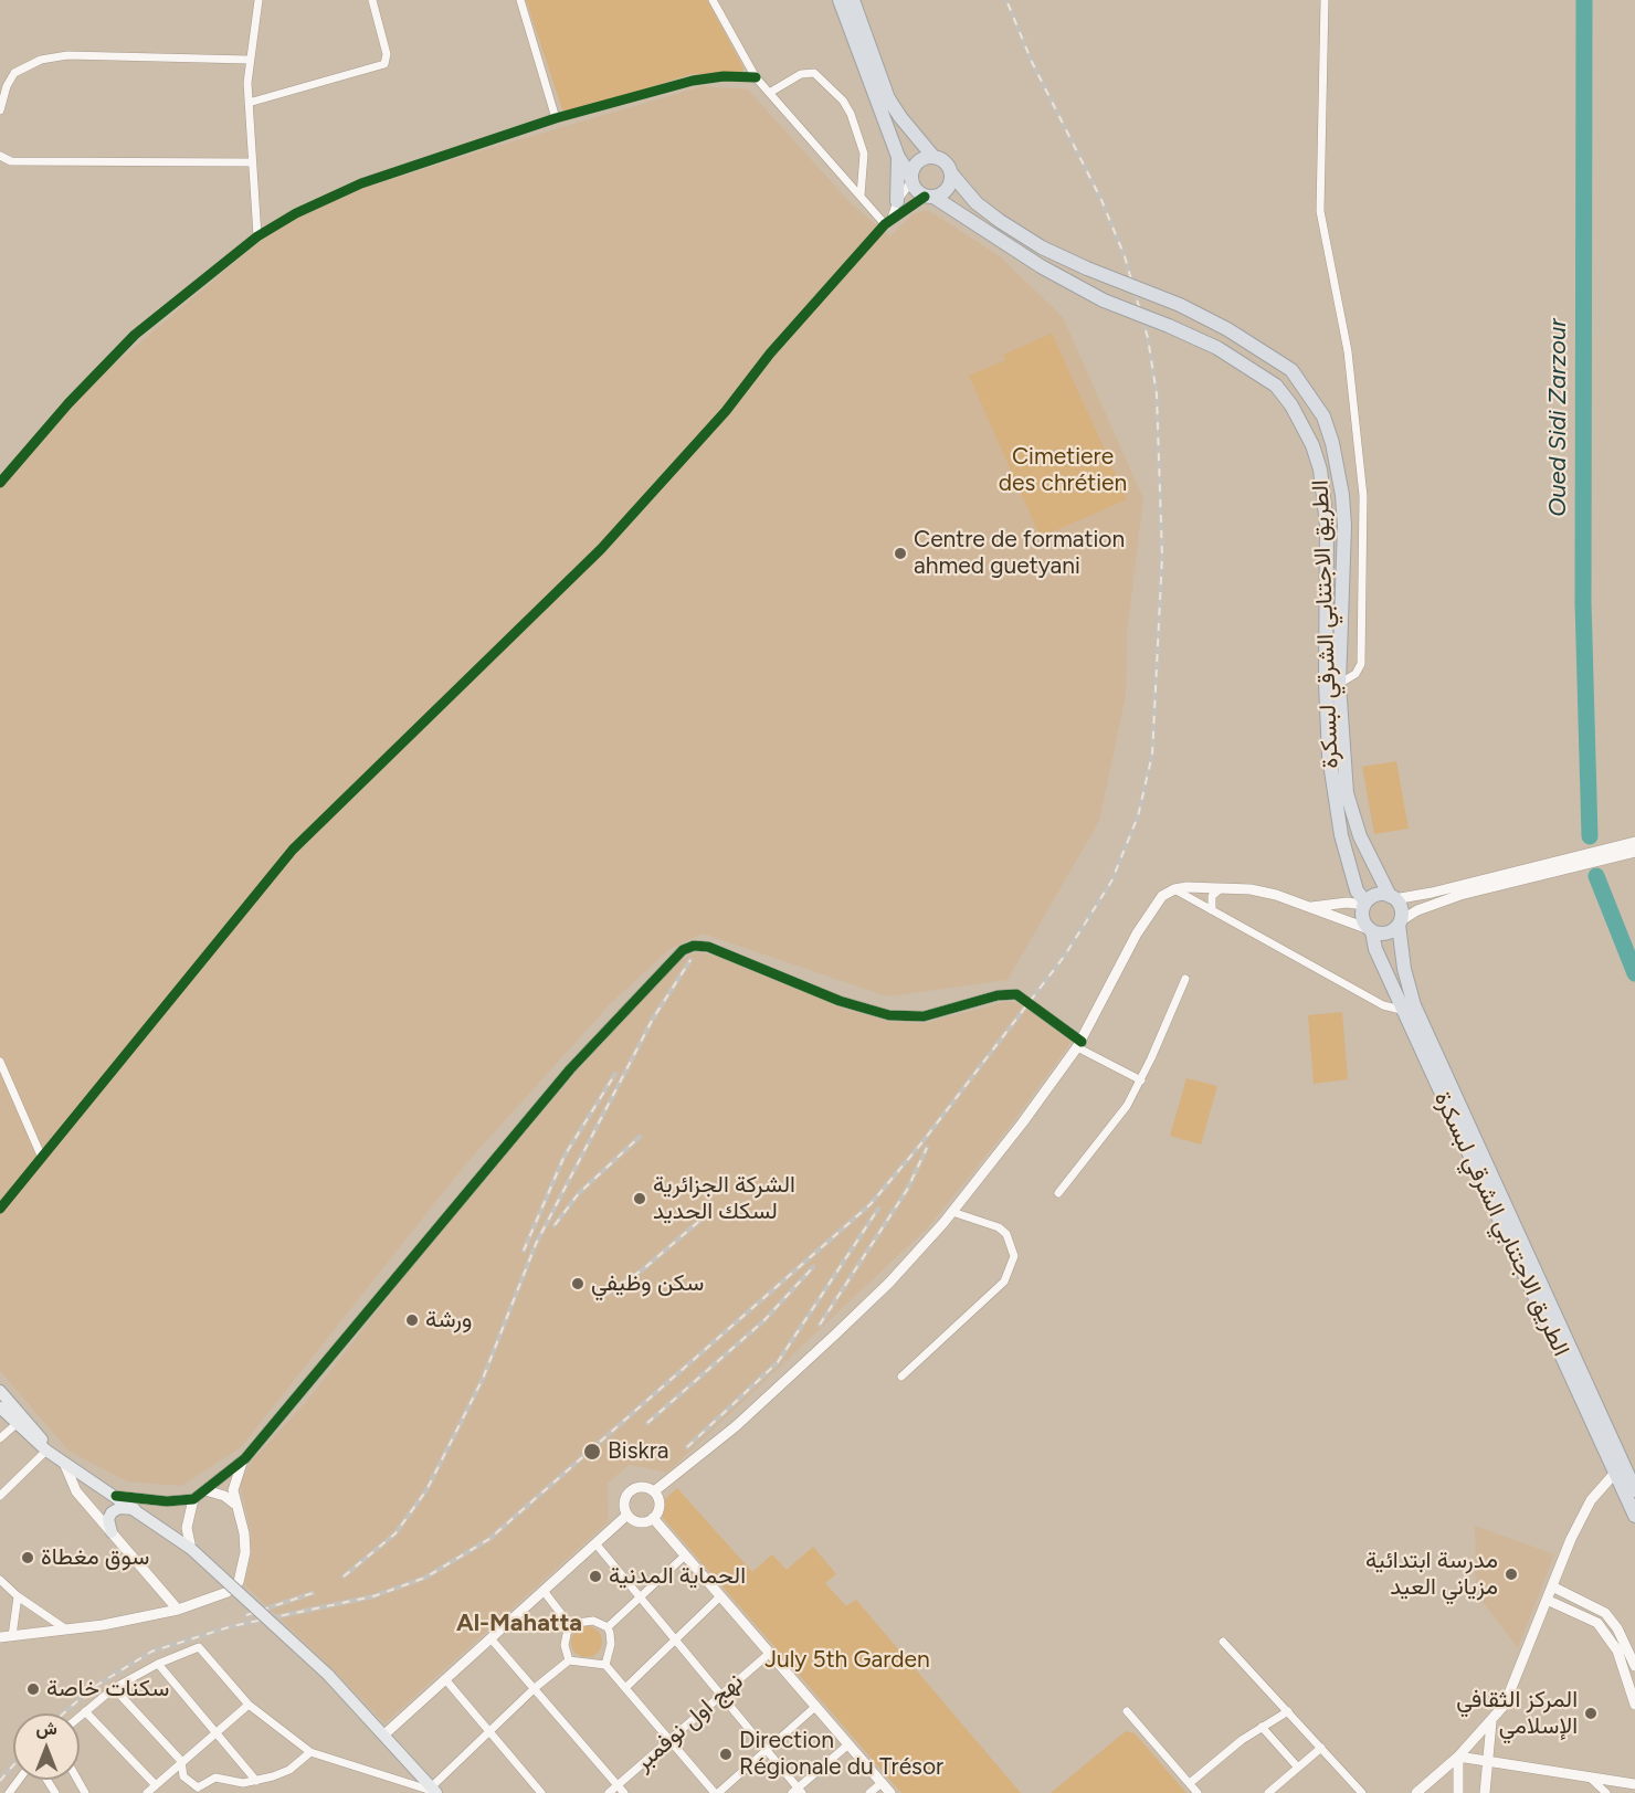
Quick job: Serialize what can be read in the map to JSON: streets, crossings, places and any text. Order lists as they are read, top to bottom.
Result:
{
  "streets": {
    "highway": ["الطريق الاجتنابي الشرقي لبسكرة"],
    "street": ["نهج اول نوفمبر"]
  },
  "districts": ["Al-Mahatta"],
  "water": ["Oued Sidi Zarzour"],
  "parks": ["Cimetiere des chrétien", "July 5th Garden"],
  "places": [
    "Centre de formation ahmed guetyani",
    "الشركة الجزائرية لسكك الحديد",
    "سكن وظيفي",
    "ورشة",
    "Biskra",
    "سوق مغطاة",
    "مدرسة ابتدائية مزياني العيد",
    "الحماية المدنية",
    "سكنات خاصة",
    "المركز الثقافي الإسلامي",
    "Direction Régionale du Trésor"
  ],
  "north": "top"
}
